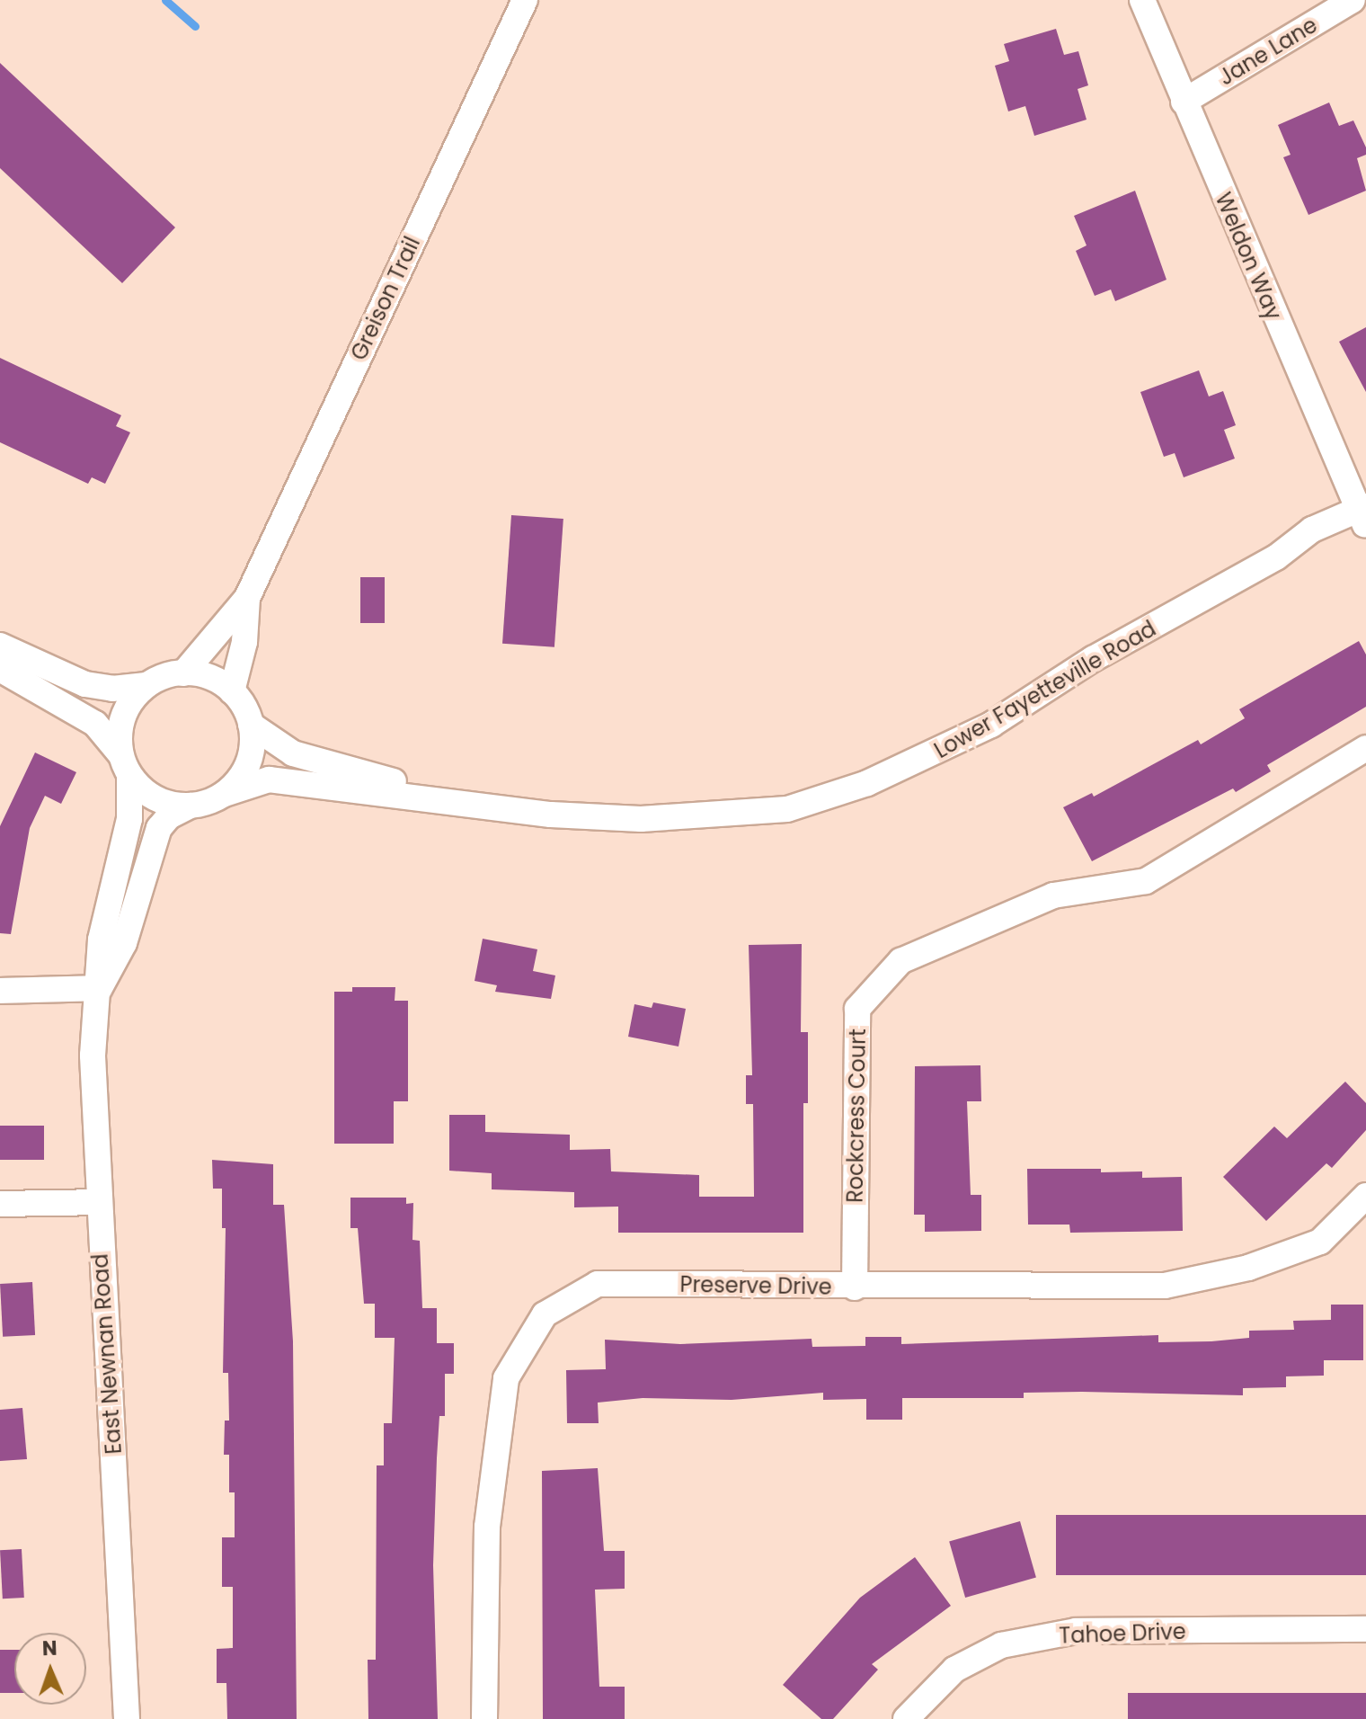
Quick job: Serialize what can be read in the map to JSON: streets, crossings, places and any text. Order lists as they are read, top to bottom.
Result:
{
  "streets": {
    "street": [
      "Jane Lane",
      "Weldon Way",
      "Greison Trail",
      "Lower Fayetteville Road",
      "Rockcress Court",
      "Preserve Drive",
      "East Newnan Road",
      "Tahoe Drive"
    ]
  },
  "crossings": [
    ["Jane Lane", "Weldon Way"],
    ["Weldon Way", "Lower Fayetteville Road"],
    ["Greison Trail", "Lower Fayetteville Road"],
    ["Greison Trail", "East Newnan Road"],
    ["Lower Fayetteville Road", "East Newnan Road"],
    ["Rockcress Court", "Preserve Drive"]
  ],
  "north": "top"
}
